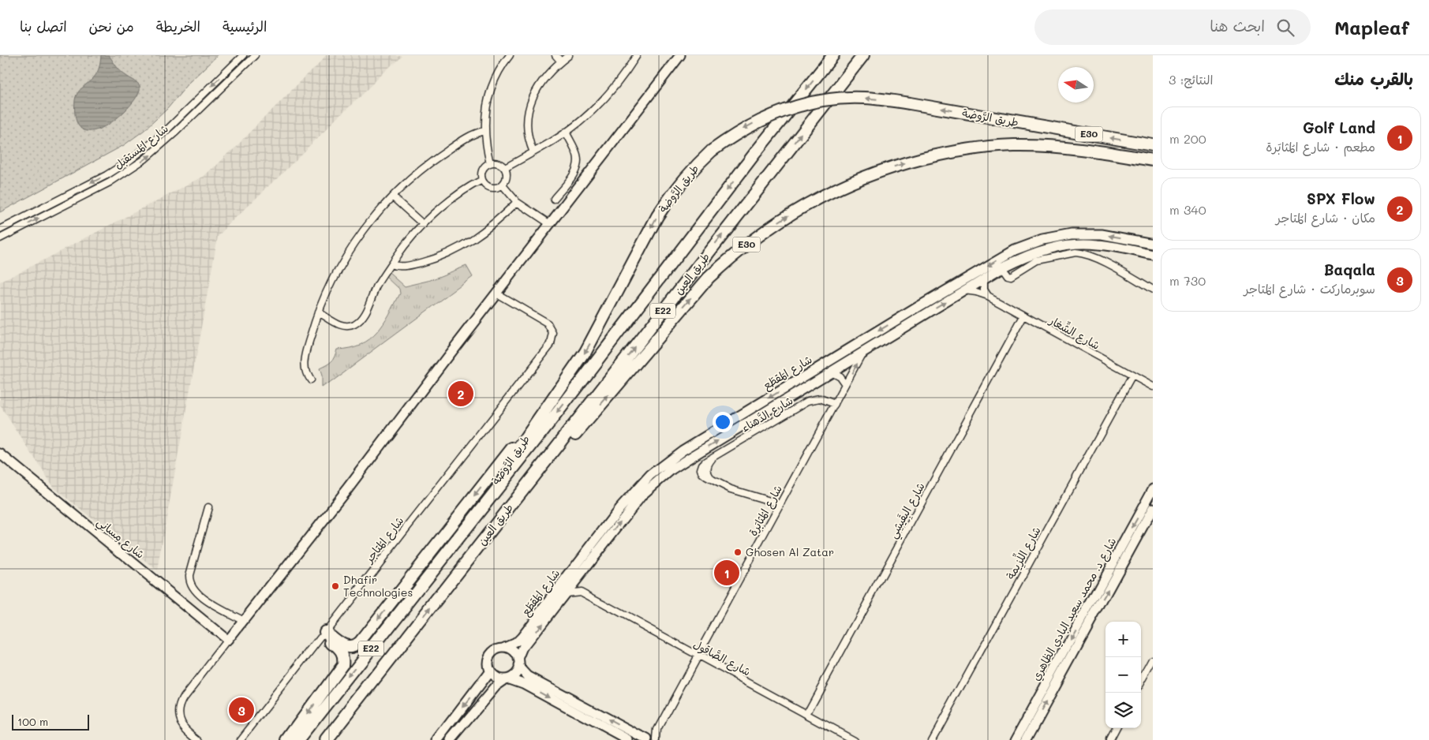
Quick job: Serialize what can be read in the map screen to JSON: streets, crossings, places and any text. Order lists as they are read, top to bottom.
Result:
{
  "streets": {
    "highway": [
      "طريق الرَّوضة",
      "E30",
      "طريق العين",
      "E22"
    ],
    "street": [
      "شارع المُستقبل",
      "شارع الشِّغار",
      "شارع المَقطَع",
      "شارع الدَّهناء",
      "شارع المُثابَرة",
      "شارع البِقَيشِي",
      "شارع مِسانِي",
      "شارع المُتاجر",
      "شارع اللِّزِيمة",
      "شارع د. محمد سعيد البادي الظاهري",
      "شارع الصَّاقول"
    ]
  },
  "crossings": [
    ["طريق الرَّوضة", "طريق العين"],
    ["طريق الرَّوضة", "E22"],
    ["طريق العين", "E22"],
    ["شارع الشِّغار", "شارع المَقطَع"],
    ["شارع الشِّغار", "شارع البِقَيشِي"],
    ["شارع الشِّغار", "شارع اللِّزِيمة"],
    ["شارع المَقطَع", "شارع المُثابَرة"],
    ["شارع الدَّهناء", "شارع المُثابَرة"],
    ["شارع المُثابَرة", "شارع الصَّاقول"],
    ["شارع البِقَيشِي", "شارع الصَّاقول"]
  ],
  "places": ["Ghosen Al Zatar", "Dhafir Technologies"],
  "scale_bar": "100 m",
  "north": "left",
  "page": {
    "header": "Mapleaf",
    "search": "ابحث هنا",
    "nav": [
      "الرئيسية",
      "الخريطة",
      "من نحن",
      "اتصل بنا"
    ],
    "heading": ["بالقرب منك", "النتائج: 3"],
    "list": [
      {
        "mark": "1",
        "name": "Golf Land",
        "note": "مطعم · شارع المُثابَرة",
        "value": "200 m"
      },
      {
        "mark": "2",
        "name": "SPX Flow",
        "note": "مكان · شارع المُتاجر",
        "value": "340 m"
      },
      {
        "mark": "3",
        "name": "Baqala",
        "note": "سوبرماركت · شارع المُتاجر",
        "value": "730 m"
      }
    ],
    "pins": ["2", "1", "3"],
    "map_buttons": ["+", "−"],
    "scale": "100 m"
  }
}
